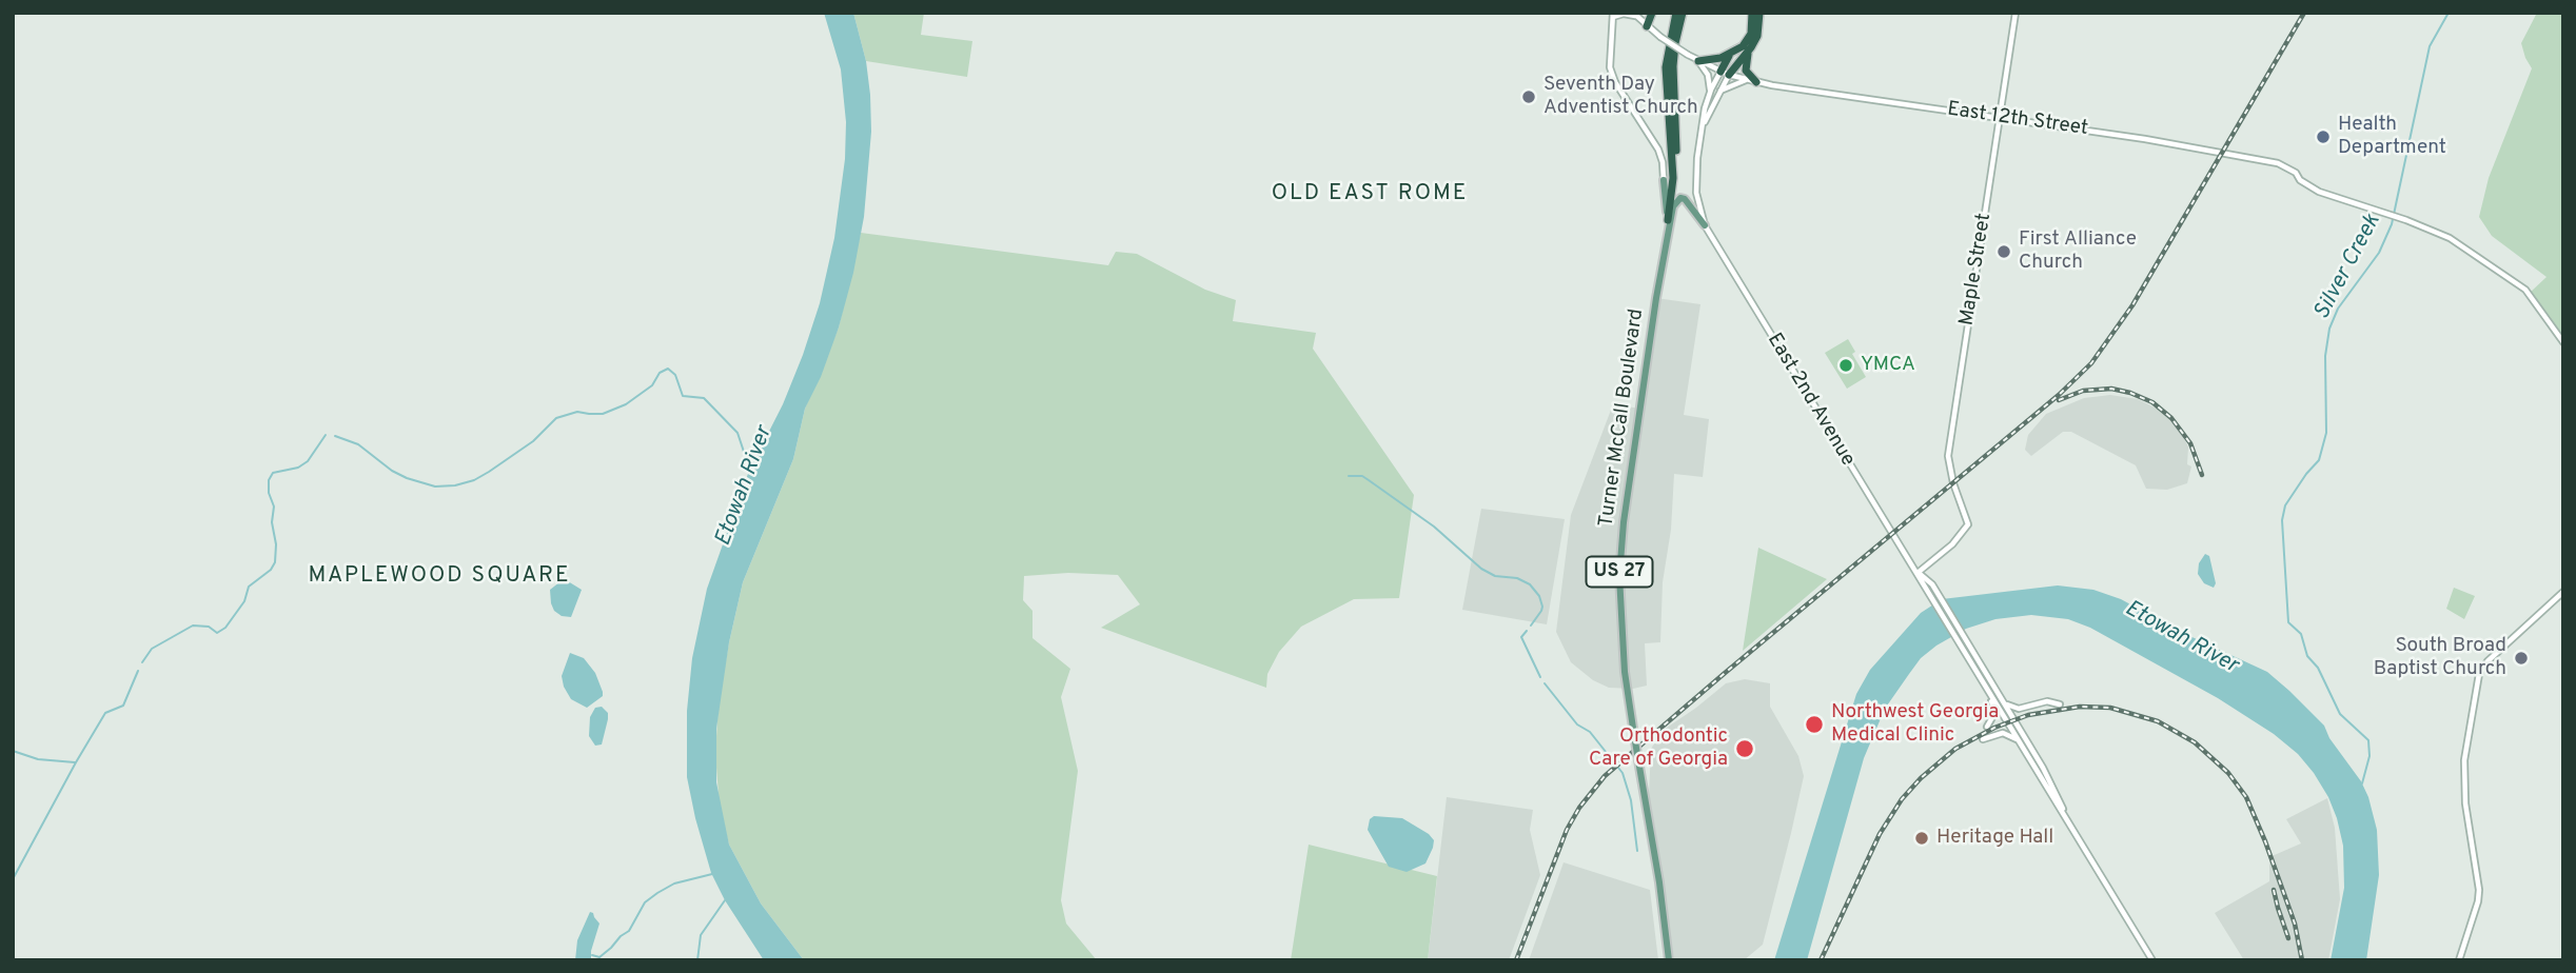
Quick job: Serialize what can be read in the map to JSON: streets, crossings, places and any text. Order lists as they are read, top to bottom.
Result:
{
  "streets": {
    "highway": ["Turner McCall Boulevard", "US 27"],
    "main road": ["East 12th Street", "Maple Street", "East 2nd Avenue"]
  },
  "crossings": [
    ["East 12th Street", "Maple Street"],
    ["Maple Street", "East 2nd Avenue"]
  ],
  "districts": ["OLD EAST ROME", "MAPLEWOOD SQUARE"],
  "water": ["Silver Creek", "Etowah River"],
  "places": [
    "Seventh Day Adventist Church",
    "Health Department",
    "First Alliance Church",
    "YMCA",
    "South Broad Baptist Church",
    "Northwest Georgia Medical Clinic",
    "Orthodontic Care of Georgia",
    "Heritage Hall"
  ]
}
